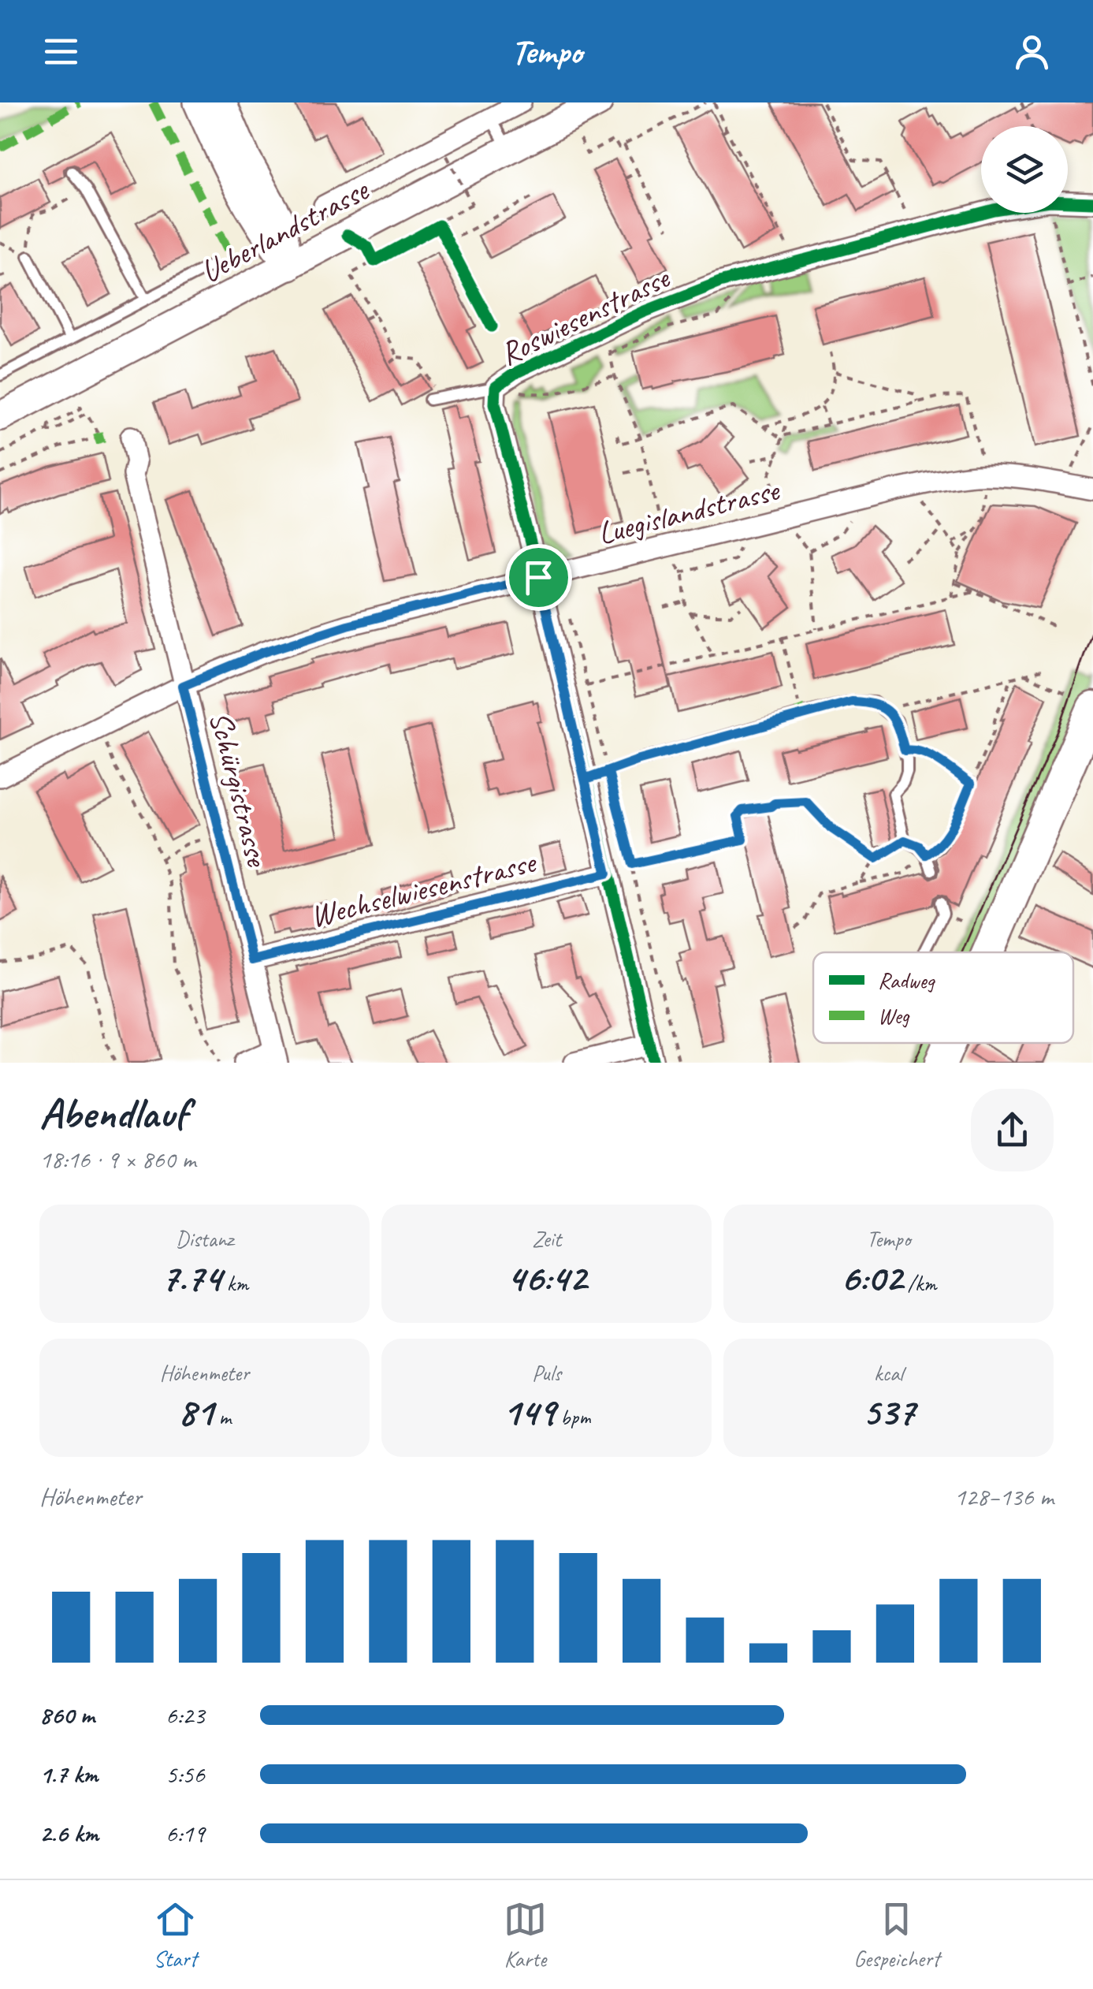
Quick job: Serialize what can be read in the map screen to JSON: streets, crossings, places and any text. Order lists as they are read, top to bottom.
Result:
{
  "streets": {
    "main road": ["Ueberlandstrasse"],
    "street": [
      "Roswiesenstrasse",
      "Luegislandstrasse",
      "Schürgistrasse",
      "Wechselwiesenstrasse"
    ]
  },
  "crossings": [
    ["Roswiesenstrasse", "Luegislandstrasse"],
    ["Roswiesenstrasse", "Wechselwiesenstrasse"],
    ["Luegislandstrasse", "Schürgistrasse"],
    ["Schürgistrasse", "Wechselwiesenstrasse"]
  ],
  "legend": ["Radweg", "Weg"],
  "page": {
    "header": "Tempo",
    "heading": ["Abendlauf", "18:16 · 9 × 860 m"],
    "stats": [
      ["Distanz", "7.74 km"],
      ["Zeit", "46:42"],
      ["Tempo", "6:02 /km"],
      ["Höhenmeter", "81 m"],
      ["Puls", "149 bpm"],
      ["kcal", "537"]
    ],
    "chart": ["Höhenmeter", "128–136 m"],
    "list": [
      {
        "name": "860 m",
        "note": "6:23"
      },
      {
        "name": "1.7 km",
        "note": "5:56"
      },
      {
        "name": "2.6 km",
        "note": "6:19"
      }
    ],
    "tabs": ["Start", "Karte", "Gespeichert"]
  }
}
